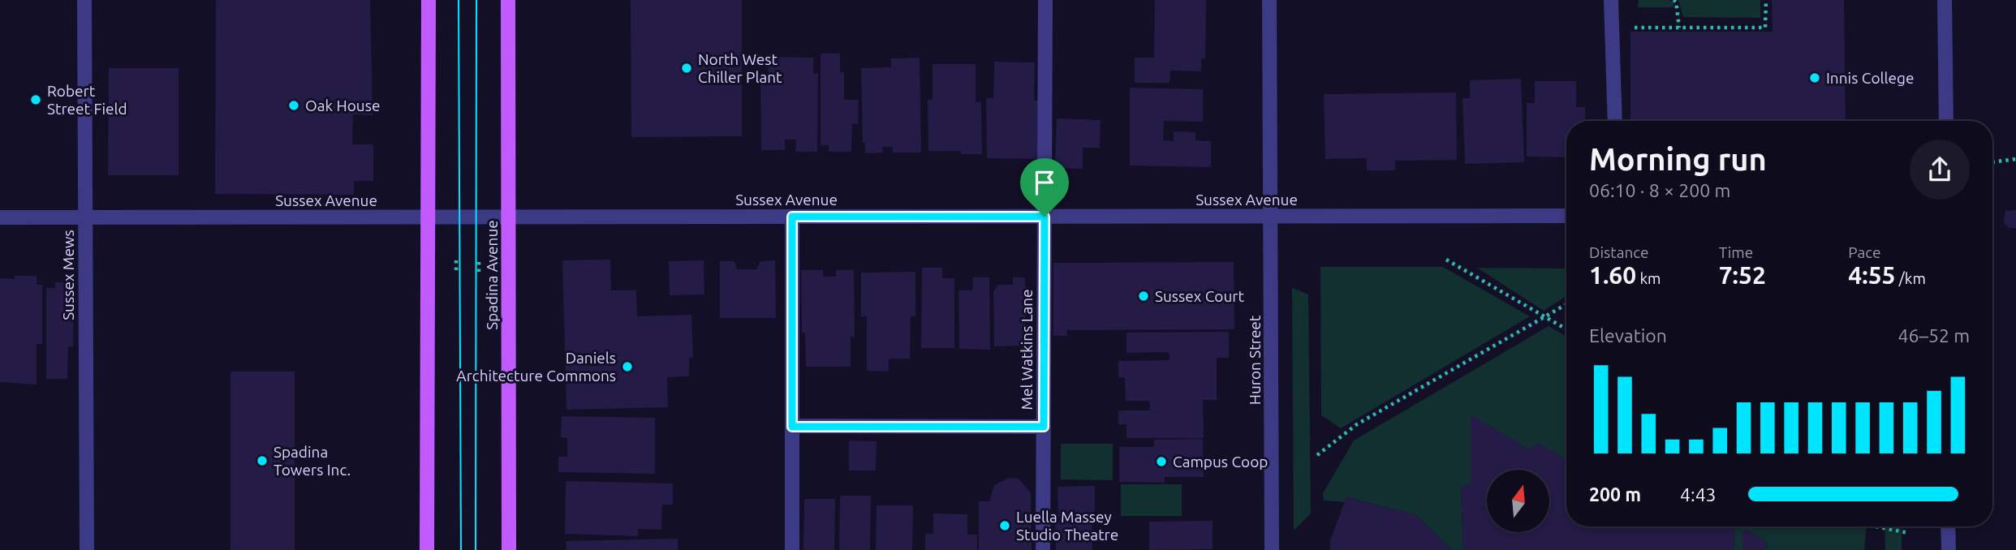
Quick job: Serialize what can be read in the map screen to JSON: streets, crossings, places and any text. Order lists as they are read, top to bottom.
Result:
{
  "streets": {
    "main road": ["Spadina Avenue"],
    "street": [
      "Sussex Avenue",
      "Sussex Mews",
      "Mel Watkins Lane",
      "Huron Street"
    ]
  },
  "crossings": [
    ["Sussex Avenue", "Sussex Mews"],
    ["Sussex Avenue", "Spadina Avenue"],
    ["Sussex Avenue", "Mel Watkins Lane"],
    ["Sussex Avenue", "Huron Street"]
  ],
  "places": [
    "North West Chiller Plant",
    "Innis College",
    "Robert Street Field",
    "Oak House",
    "Sussex Court",
    "Daniels Architecture Commons",
    "Spadina Towers Inc.",
    "Campus Coop",
    "Luella Massey Studio Theatre"
  ],
  "north": "top",
  "page": {
    "heading": ["Morning run", "06:10 · 8 × 200 m"],
    "stats": [
      ["Distance", "1.60 km"],
      ["Time", "7:52"],
      ["Pace", "4:55 /km"]
    ],
    "chart": ["Elevation", "46–52 m"],
    "list": [
      {
        "name": "200 m",
        "note": "4:43"
      }
    ]
  }
}
